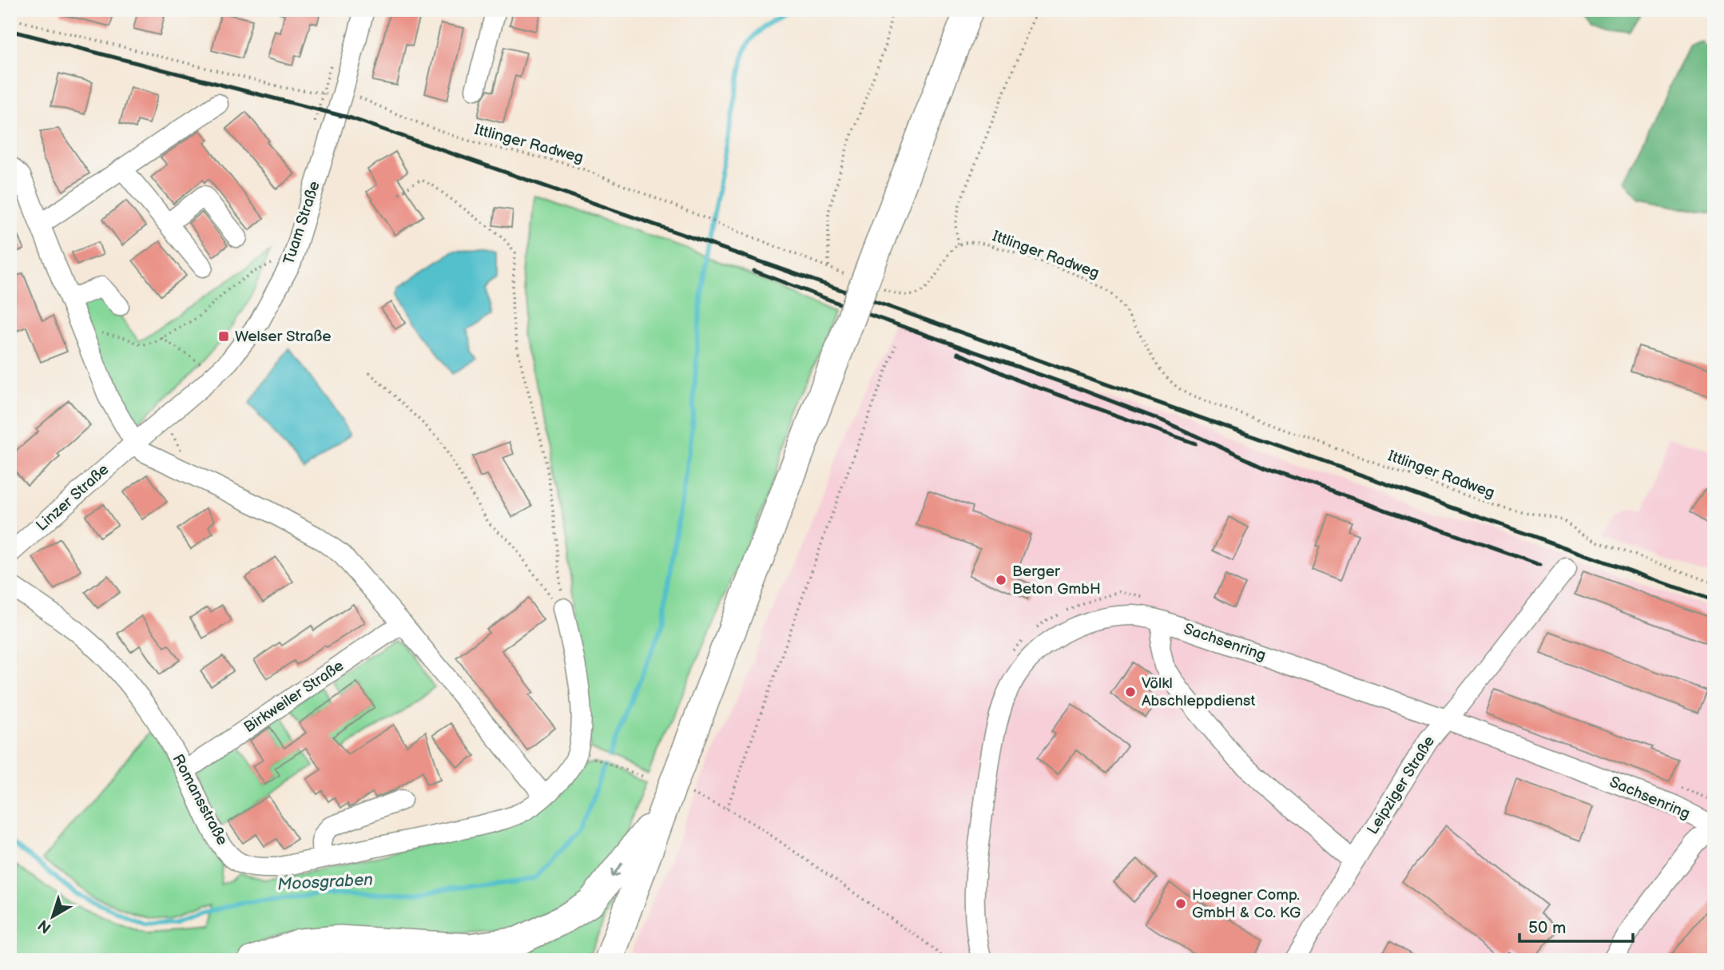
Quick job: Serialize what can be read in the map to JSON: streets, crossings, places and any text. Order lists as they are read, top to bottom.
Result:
{
  "streets": {
    "street": [
      "Tuam Straße",
      "Linzer Straße",
      "Sachsenring",
      "Birkweiler Straße",
      "Leipziger Straße",
      "Romansstraße"
    ],
    "path": ["Ittlinger Radweg"]
  },
  "crossings": [
    ["Ittlinger Radweg", "Tuam Straße"],
    ["Tuam Straße", "Linzer Straße"],
    ["Sachsenring", "Leipziger Straße"],
    ["Birkweiler Straße", "Romansstraße"]
  ],
  "water": ["Moosgraben"],
  "places": {
    "transit": ["Welser Straße"],
    "other": ["Berger Beton GmbH", "Völkl Abschleppdienst", "Hoegner Comp. GmbH & Co. KG"]
  },
  "scale_bar": "50 m",
  "north": "bottom left"
}
